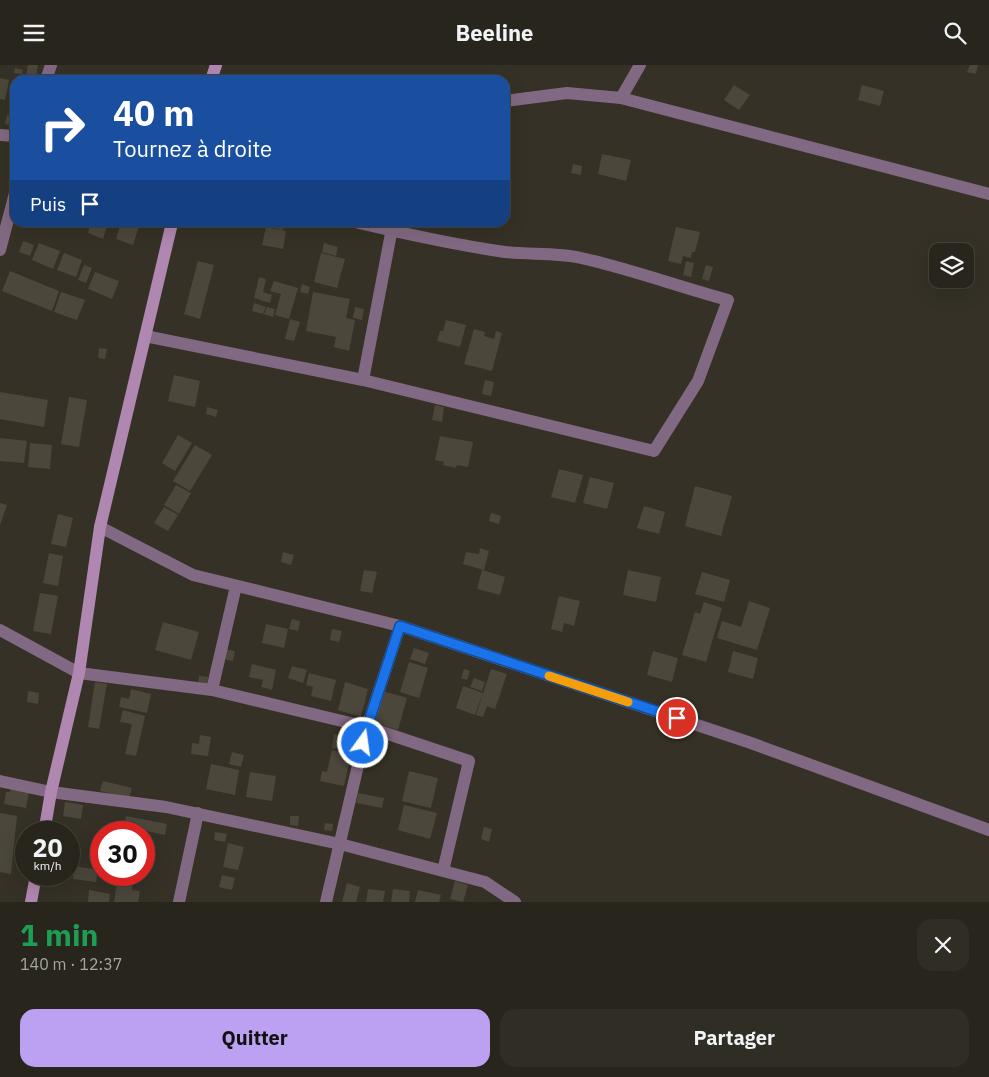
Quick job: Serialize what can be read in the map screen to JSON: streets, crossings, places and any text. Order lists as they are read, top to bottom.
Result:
{
  "page": {
    "header": "Beeline",
    "turn": ["40 m", "Tournez à droite"],
    "then": "Puis",
    "speed": "20 km/h",
    "limit": "30",
    "heading": ["1 min", "140 m · 12:37"],
    "buttons": ["Quitter", "Partager"]
  }
}
